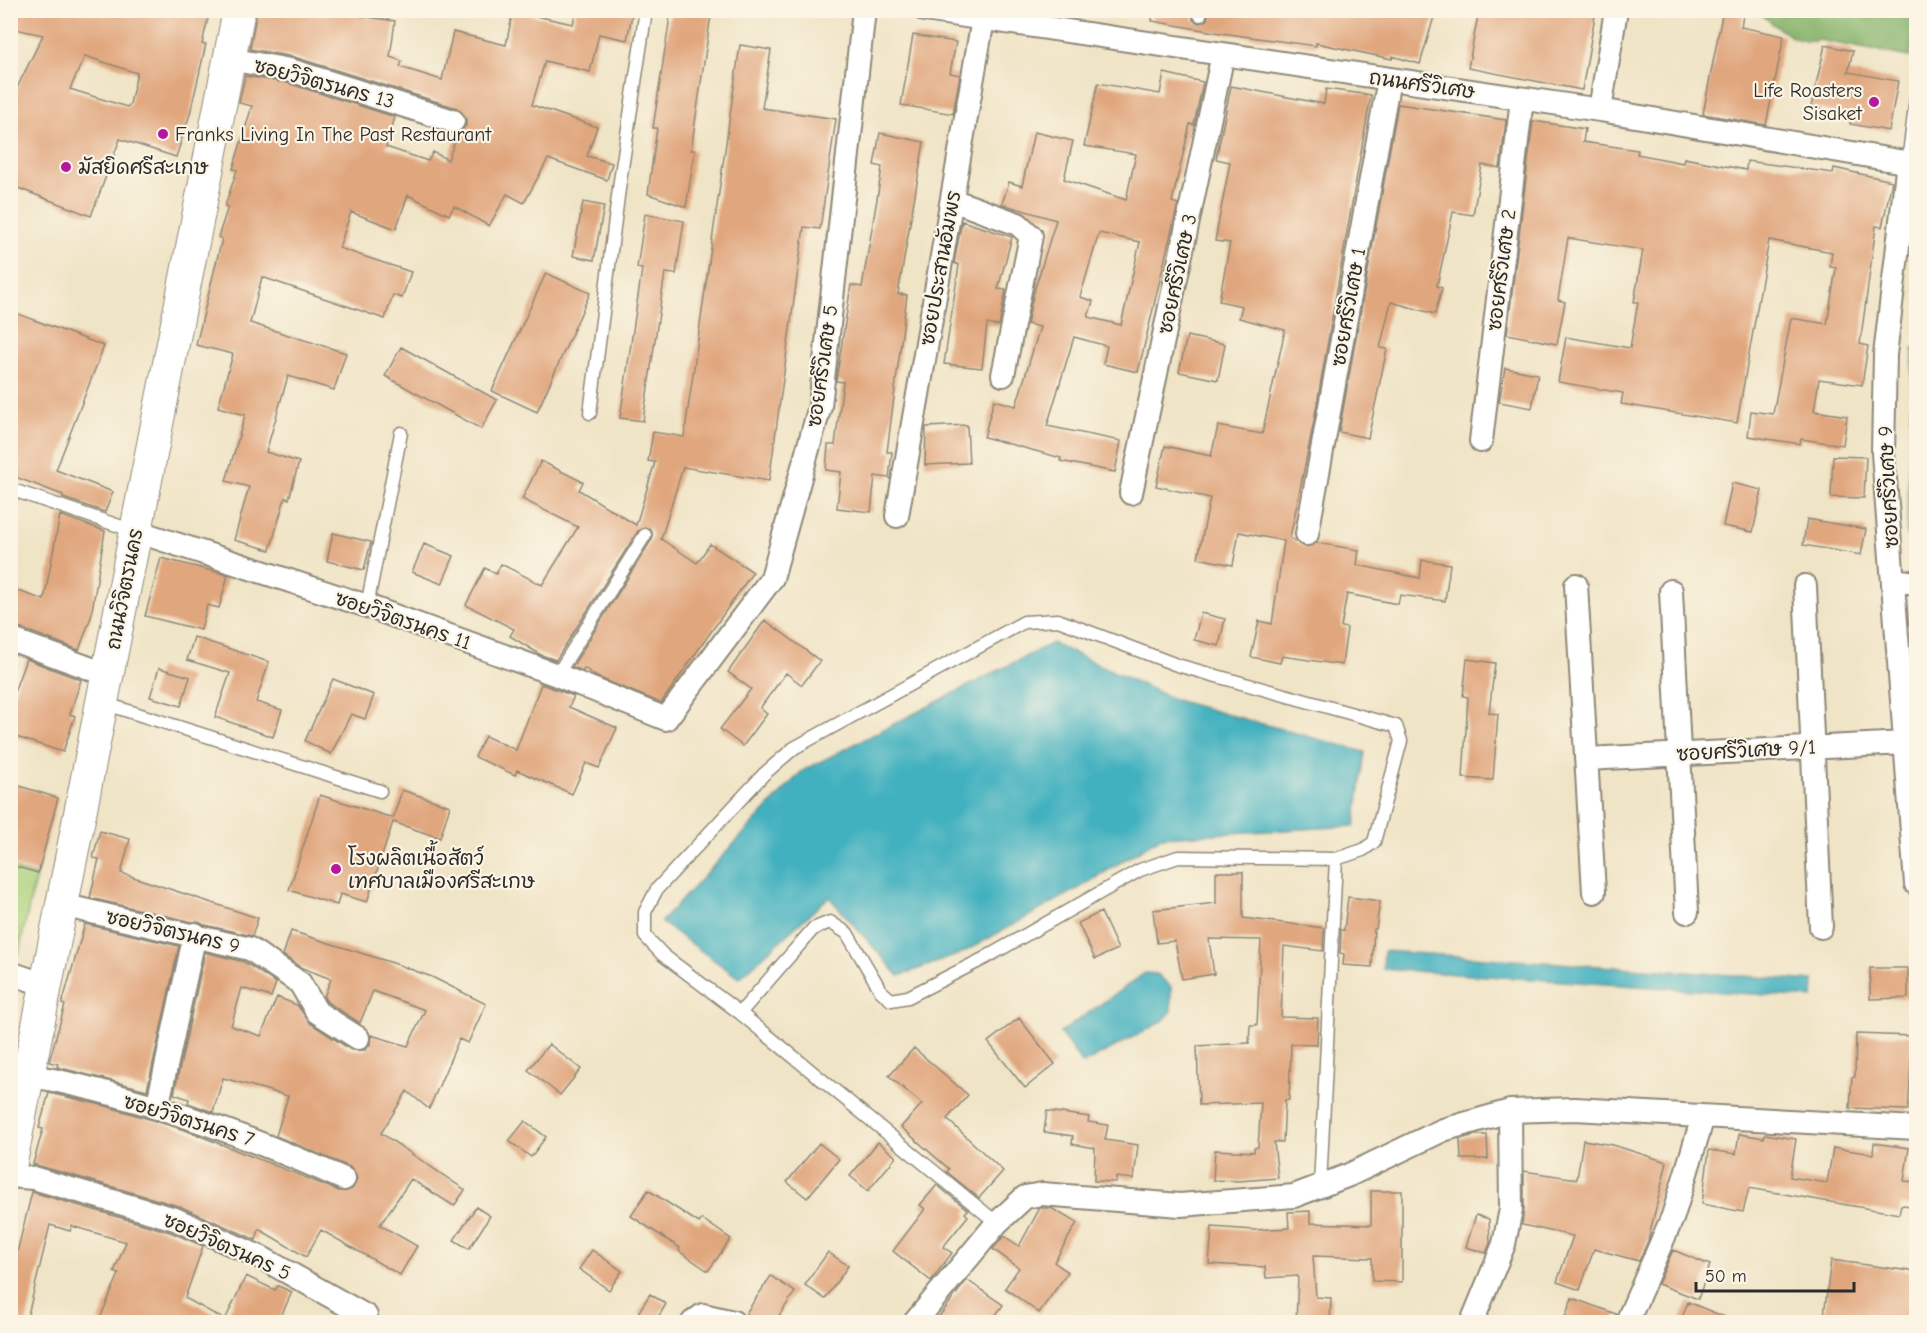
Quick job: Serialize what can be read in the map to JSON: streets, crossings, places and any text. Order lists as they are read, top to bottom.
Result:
{
  "streets": {
    "street": [
      "ซอยวิจิตรนคร 13",
      "ถนนศรีวิเศษ",
      "ซอยประสานอัมพร",
      "ซอยศรีวิเศษ 2",
      "ซอยศรีวิเศษ 3",
      "ซอยศรีวิเศษ 1",
      "ซอยศรีวิเศษ 5",
      "ซอยศรีวิเศษ 9",
      "ถนนวิจิตรนคร",
      "ซอยวิจิตรนคร 11",
      "ซอยศรีวิเศษ 9/1",
      "ซอยวิจิตรนคร 9",
      "ซอยวิจิตรนคร 7",
      "ซอยวิจิตรนคร 5"
    ]
  },
  "crossings": [
    ["ซอยวิจิตรนคร 13", "ถนนวิจิตรนคร"],
    ["ถนนศรีวิเศษ", "ซอยประสานอัมพร"],
    ["ถนนศรีวิเศษ", "ซอยศรีวิเศษ 2"],
    ["ถนนศรีวิเศษ", "ซอยศรีวิเศษ 3"],
    ["ถนนศรีวิเศษ", "ซอยศรีวิเศษ 1"],
    ["ถนนศรีวิเศษ", "ซอยศรีวิเศษ 9"],
    ["ซอยศรีวิเศษ 5", "ซอยวิจิตรนคร 11"],
    ["ซอยศรีวิเศษ 9", "ซอยศรีวิเศษ 9/1"],
    ["ถนนวิจิตรนคร", "ซอยวิจิตรนคร 11"],
    ["ถนนวิจิตรนคร", "ซอยวิจิตรนคร 9"],
    ["ถนนวิจิตรนคร", "ซอยวิจิตรนคร 7"]
  ],
  "places": [
    "Life Roasters Sisaket",
    "Franks Living In The Past Restaurant",
    "มัสยิดศรีสะเกษ",
    "โรงผลิตเนื้อสัตว์ เทศบาลเมืองศรีสะเกษ"
  ],
  "scale_bar": "50 m"
}
